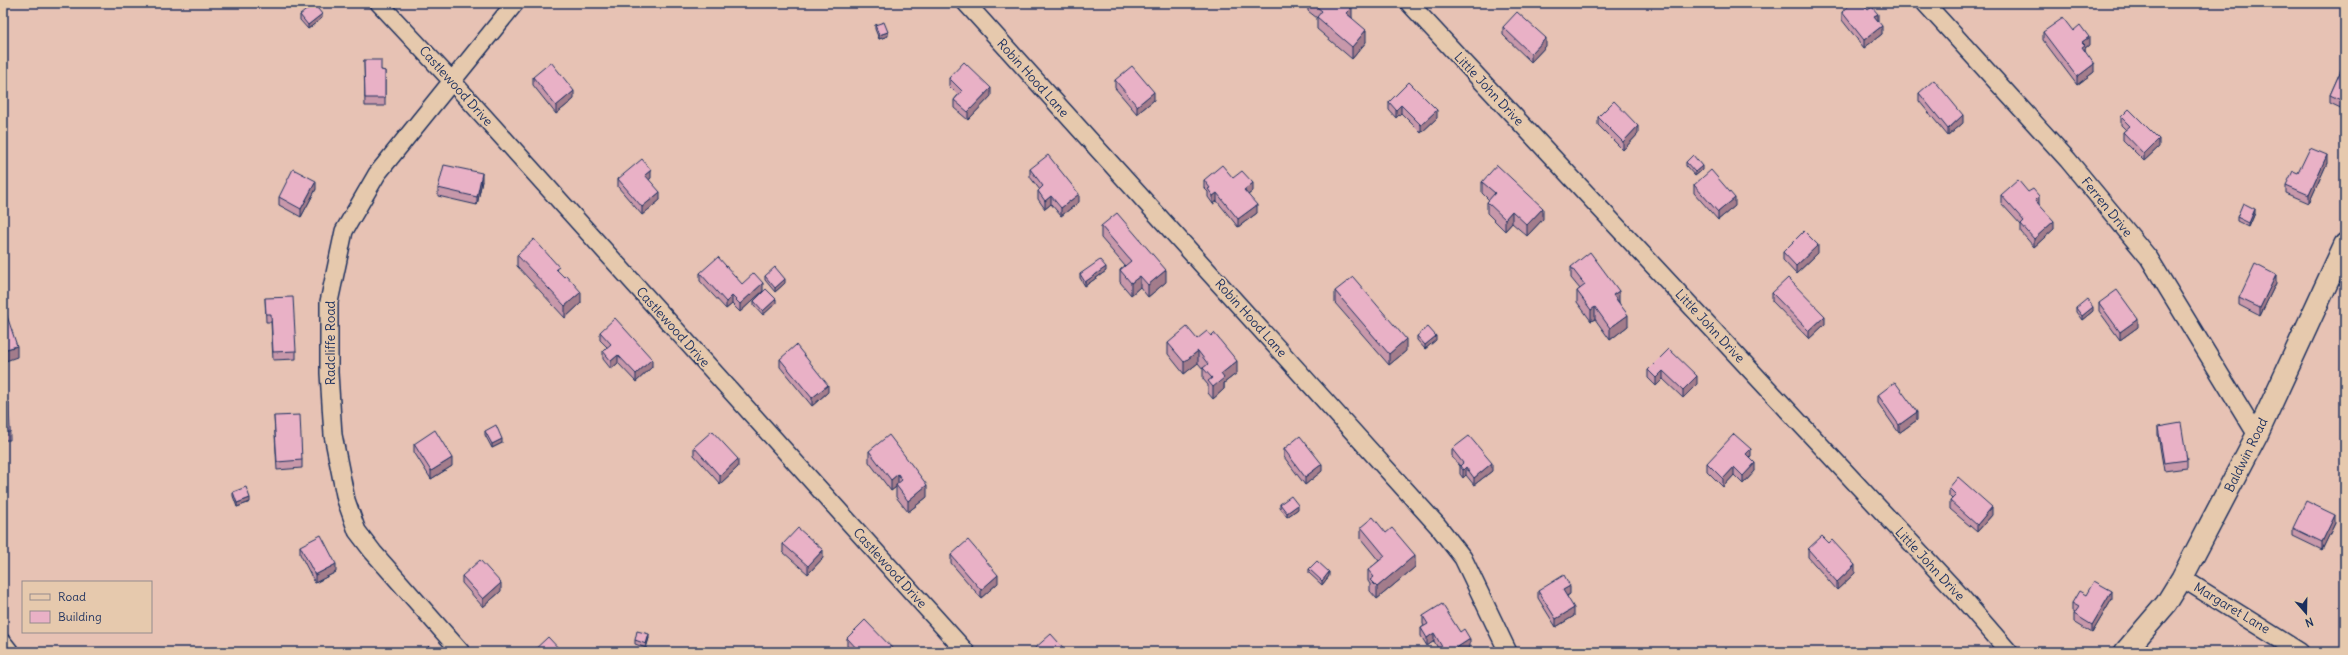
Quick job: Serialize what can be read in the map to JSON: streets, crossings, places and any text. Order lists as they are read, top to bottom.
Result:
{
  "streets": {
    "street": [
      "Robin Hood Lane",
      "Castlewood Drive",
      "Little John Drive",
      "Ferren Drive",
      "Radcliffe Road",
      "Baldwin Road",
      "Margaret Lane"
    ]
  },
  "crossings": [
    ["Castlewood Drive", "Radcliffe Road"],
    ["Ferren Drive", "Baldwin Road"],
    ["Baldwin Road", "Margaret Lane"]
  ],
  "legend": ["Road", "Building"],
  "north": "bottom"
}
